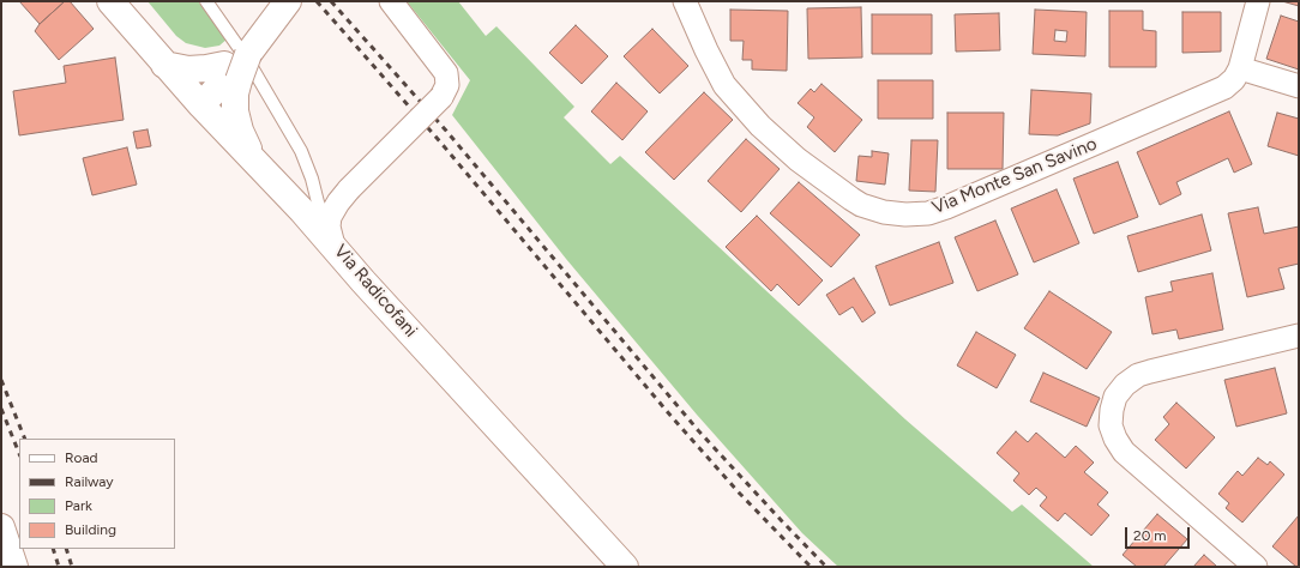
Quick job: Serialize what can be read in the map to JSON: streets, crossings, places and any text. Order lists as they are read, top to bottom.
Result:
{
  "streets": {
    "street": ["Via Monte San Savino", "Via Radicofani"]
  },
  "legend": [
    "Road",
    "Railway",
    "Park",
    "Building"
  ],
  "scale_bar": "20 m"
}
